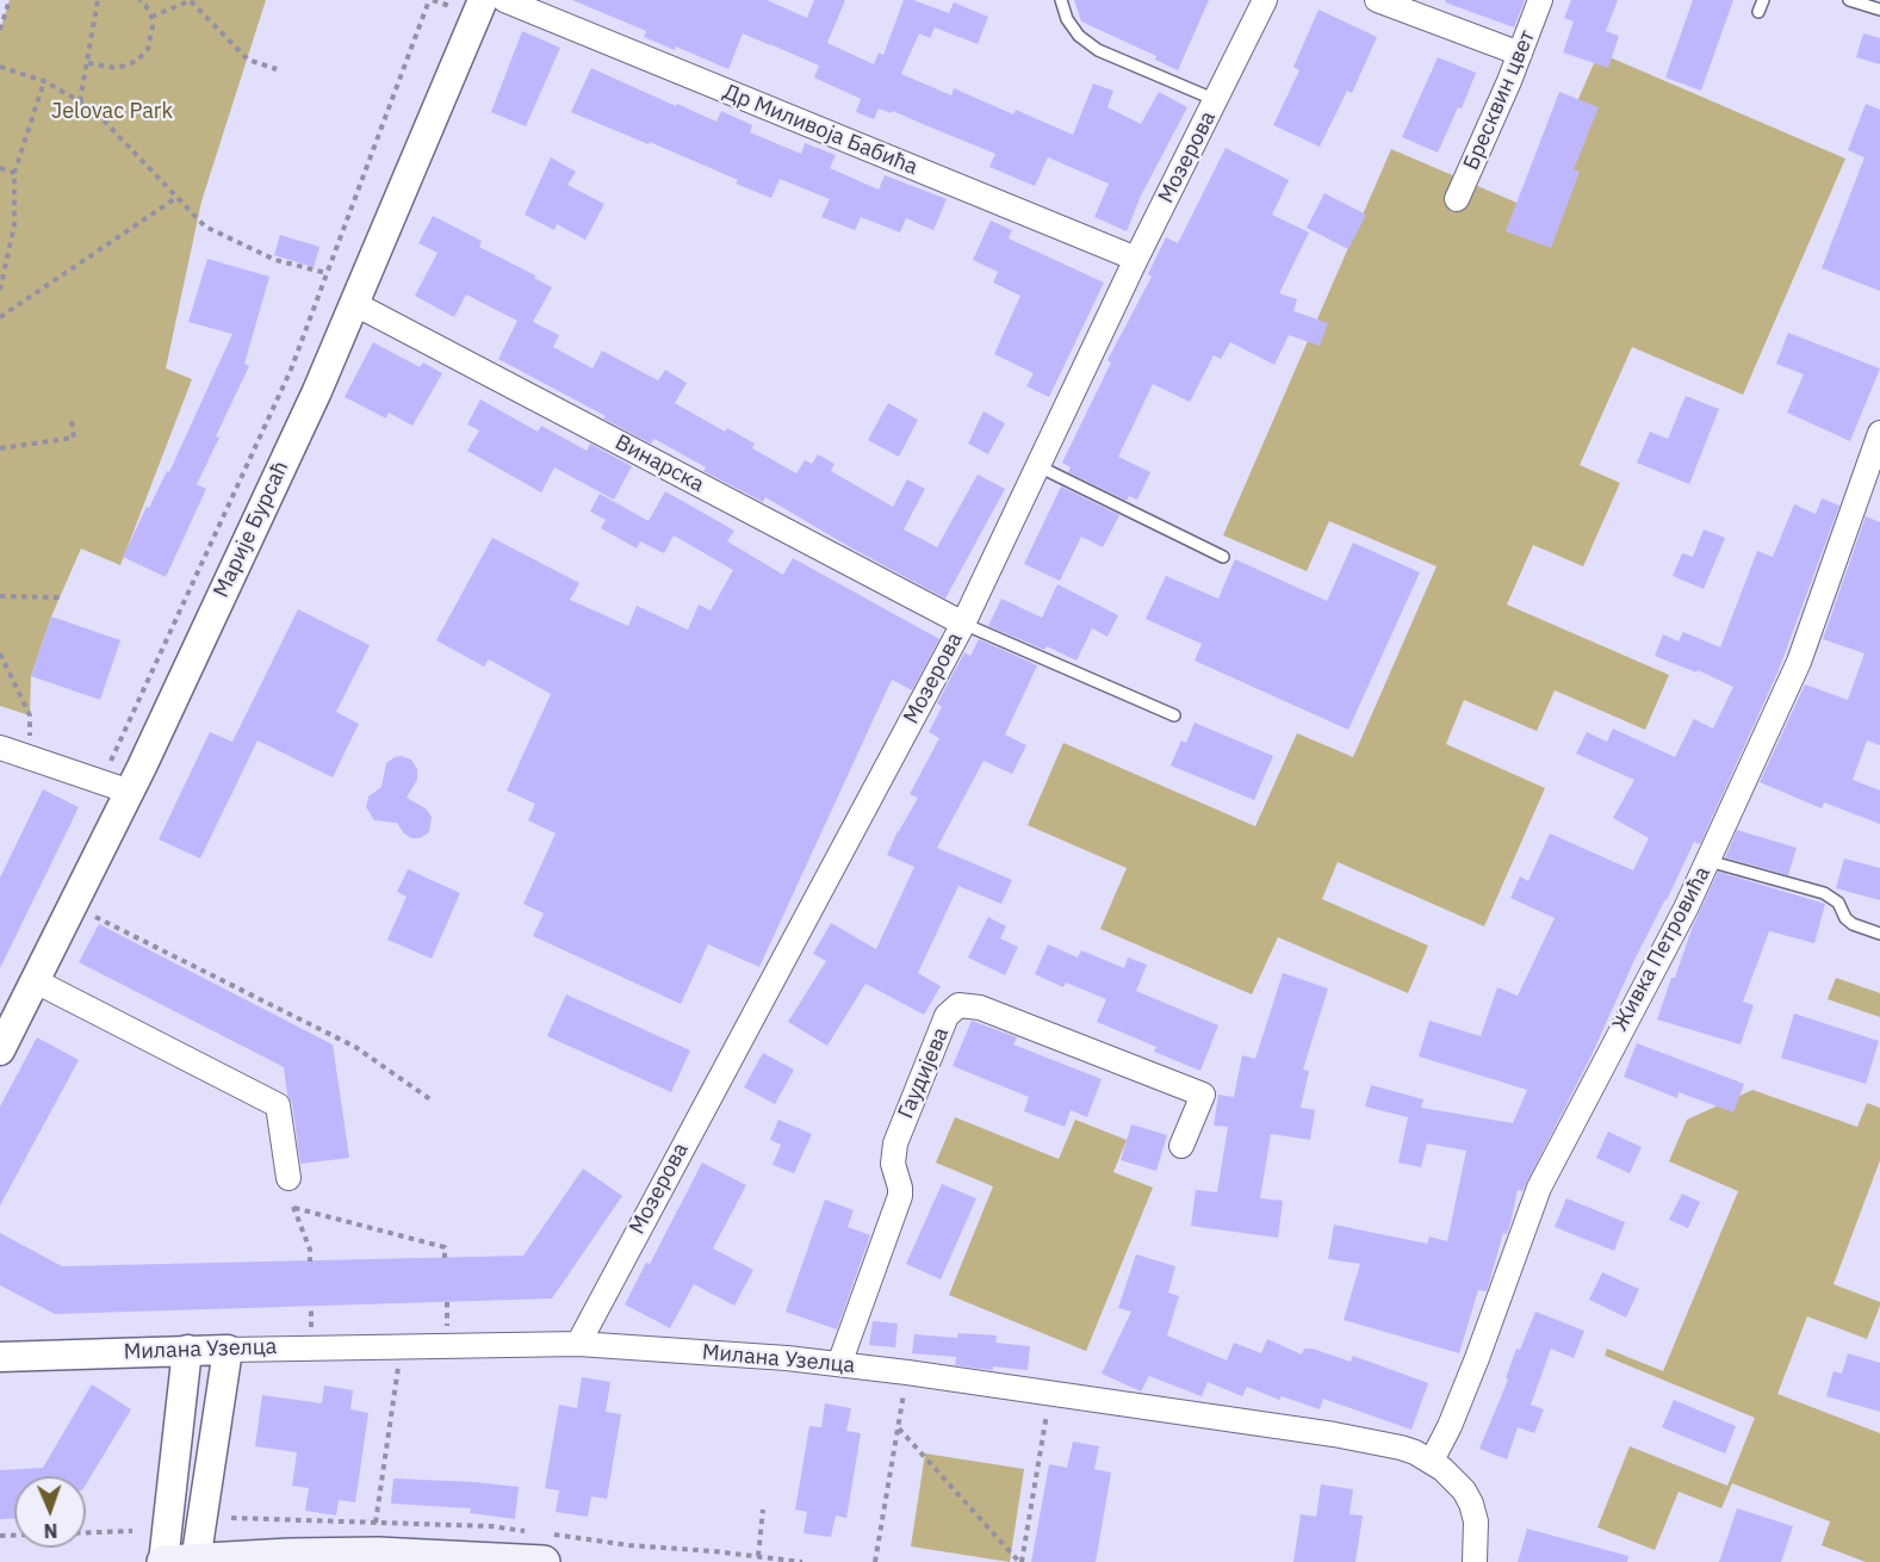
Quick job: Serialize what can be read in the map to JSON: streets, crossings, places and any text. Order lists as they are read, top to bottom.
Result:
{
  "streets": {
    "street": [
      "Бресквин цвет",
      "Др Миливоја Бабића",
      "Мозерова",
      "Винарска",
      "Марије Бурсаћ",
      "Живка Петровића",
      "Гаудијева",
      "Милана Узелца"
    ]
  },
  "crossings": [
    ["Др Миливоја Бабића", "Мозерова"],
    ["Мозерова", "Винарска"],
    ["Мозерова", "Милана Узелца"],
    ["Винарска", "Марије Бурсаћ"],
    ["Живка Петровића", "Милана Узелца"],
    ["Гаудијева", "Милана Узелца"]
  ],
  "parks": ["Jelovac Park"],
  "north": "bottom"
}
